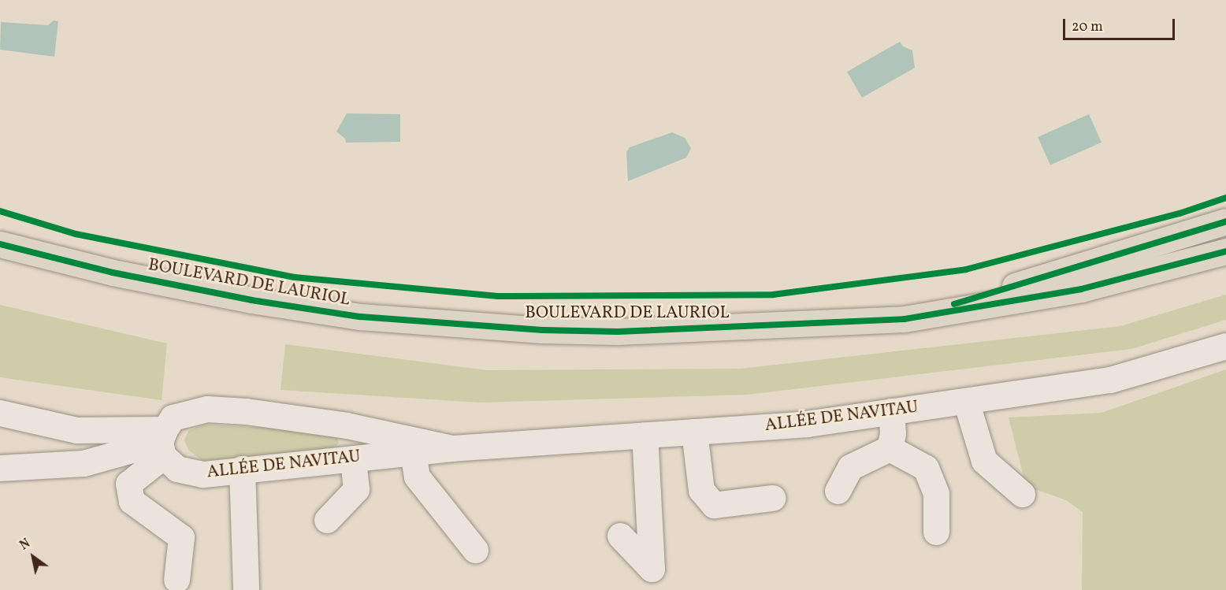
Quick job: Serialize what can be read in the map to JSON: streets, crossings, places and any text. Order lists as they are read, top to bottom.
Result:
{
  "streets": {
    "main road": ["BOULEVARD DE LAURIOL"],
    "street": ["ALLÉE DE NAVITAU"]
  },
  "scale_bar": "20 m",
  "north": "top left"
}
